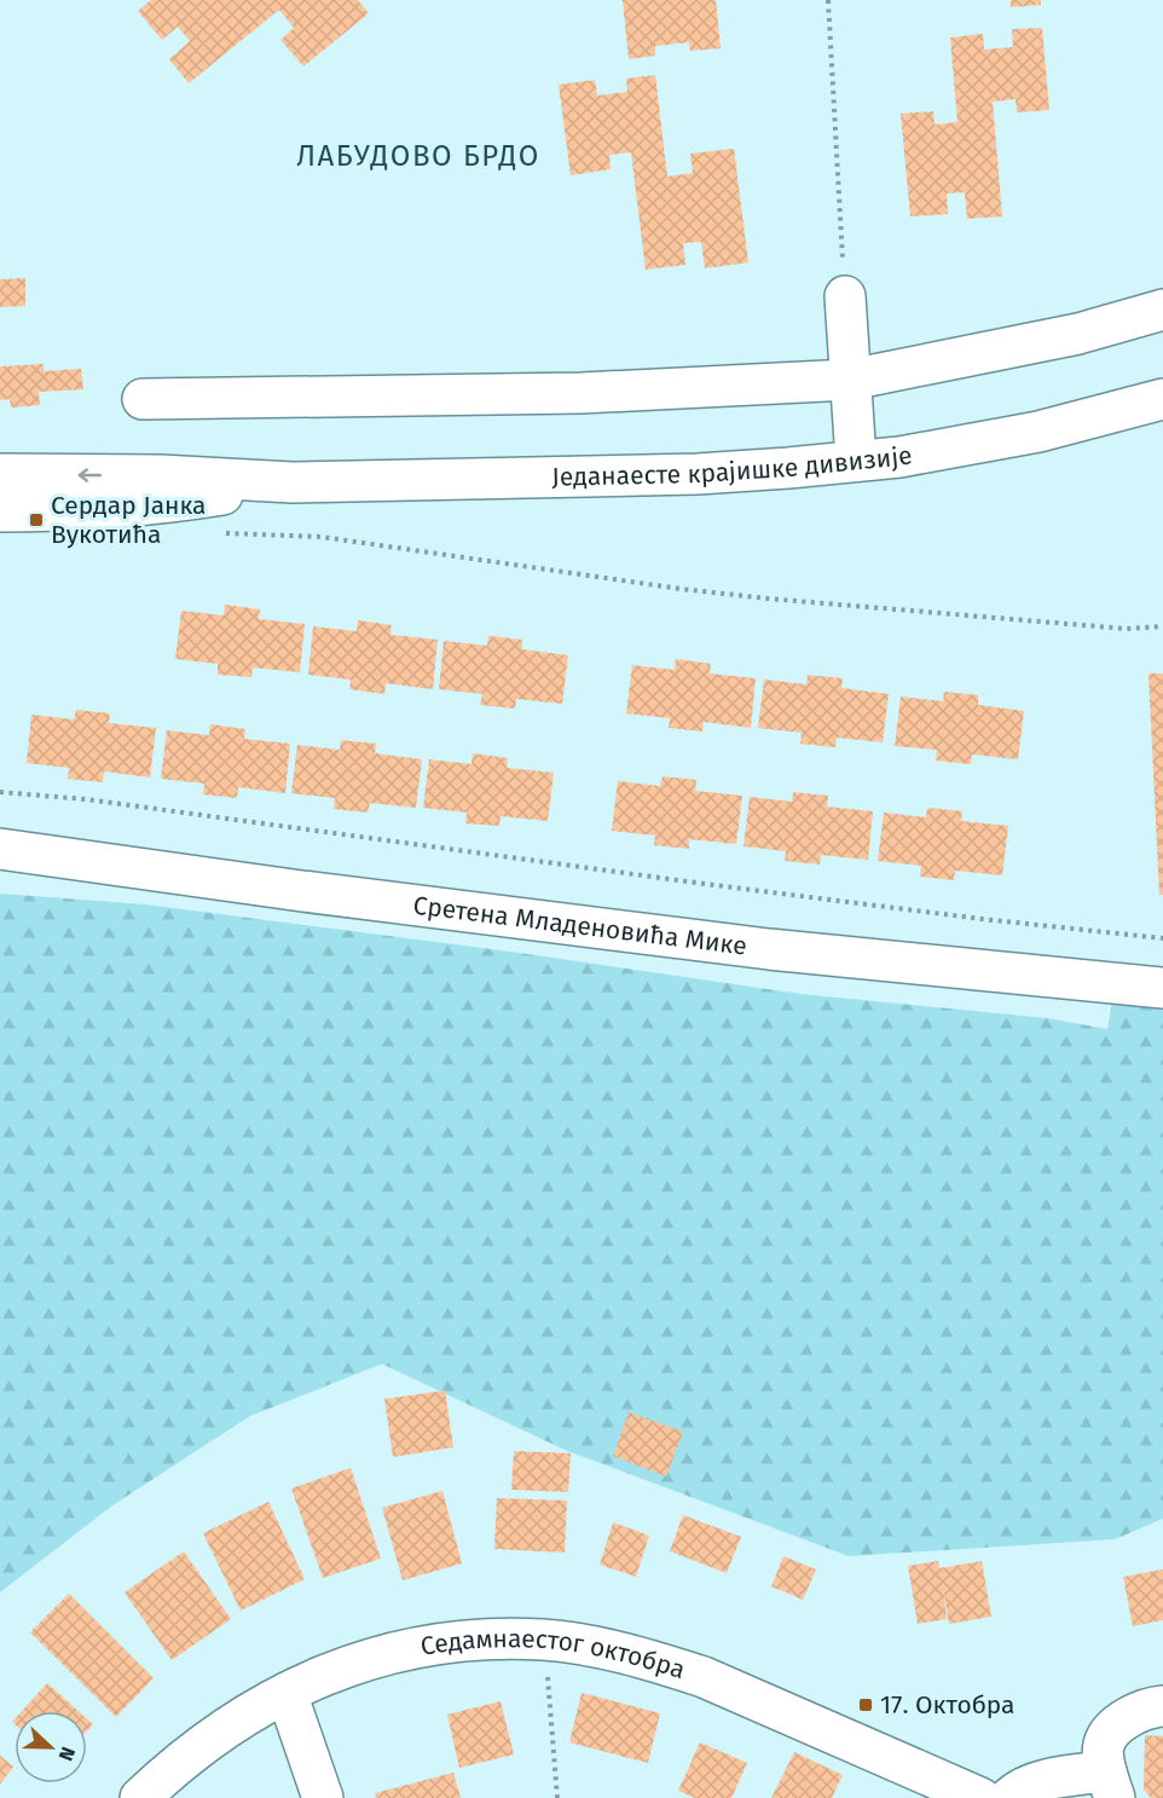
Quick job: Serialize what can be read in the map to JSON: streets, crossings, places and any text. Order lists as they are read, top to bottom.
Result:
{
  "streets": {
    "street": ["Једанаесте крајишке дивизије", "Сретена Младеновића Мике", "Седамнаестог октобра"]
  },
  "districts": ["ЛАБУДОВО БРДО"],
  "places": {
    "transit": ["Сердар Јанка Вукотића", "17. Октобра"]
  },
  "north": "right"
}
